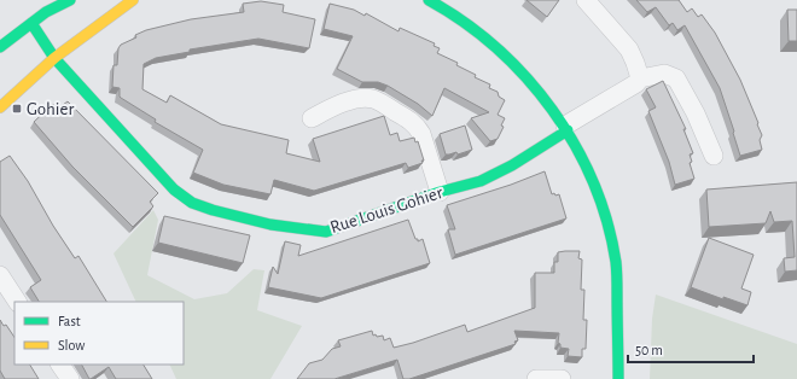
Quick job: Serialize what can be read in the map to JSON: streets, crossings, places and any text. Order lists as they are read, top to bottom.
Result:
{
  "streets": {
    "street": ["Rue Louis Gohier"]
  },
  "places": {
    "transit": ["Gohier"]
  },
  "legend": ["Fast", "Slow"],
  "scale_bar": "50 m"
}
